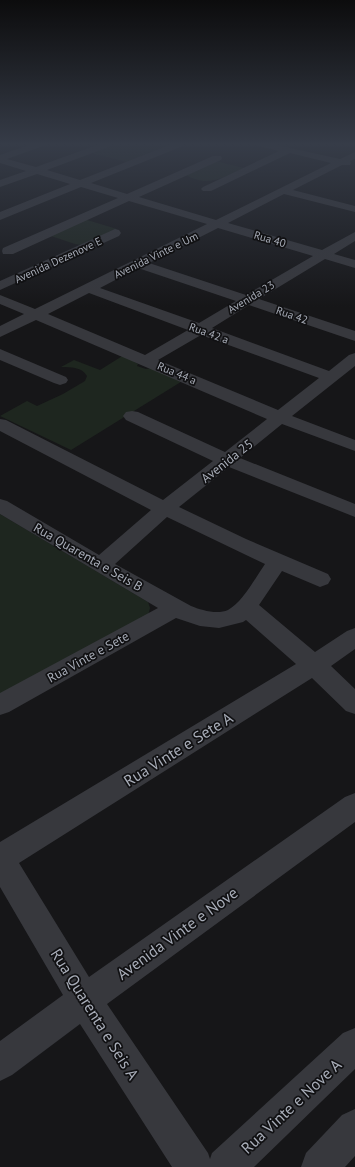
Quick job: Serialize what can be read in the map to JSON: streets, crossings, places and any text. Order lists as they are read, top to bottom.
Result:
{
  "streets": {
    "street": [
      "Rua 40",
      "Avenida Vinte e Um",
      "Avenida Dezenove E",
      "Avenida 23",
      "Rua 42",
      "Rua 42 a",
      "Rua 44 a",
      "Avenida 25",
      "Rua Quarenta e Seis B",
      "Rua Vinte e Sete",
      "Rua Vinte e Sete A",
      "Avenida Vinte e Nove",
      "Rua Quarenta e Seis A",
      "Rua Vinte e Nove A"
    ]
  },
  "crossings": [
    ["Rua 40", "Avenida Vinte e Um"],
    ["Rua 40", "Avenida 23"],
    ["Avenida Vinte e Um", "Rua 42"],
    ["Avenida Vinte e Um", "Rua 42 a"],
    ["Avenida Vinte e Um", "Rua 44 a"],
    ["Avenida 23", "Rua 42"],
    ["Avenida 23", "Rua 42 a"],
    ["Avenida 23", "Rua 44 a"],
    ["Rua 42 a", "Avenida 25"],
    ["Rua 44 a", "Avenida 25"],
    ["Avenida 25", "Rua Quarenta e Seis B"],
    ["Rua Quarenta e Seis B", "Rua Vinte e Sete"],
    ["Rua Vinte e Sete A", "Rua Quarenta e Seis A"],
    ["Avenida Vinte e Nove", "Rua Quarenta e Seis A"]
  ]
}
